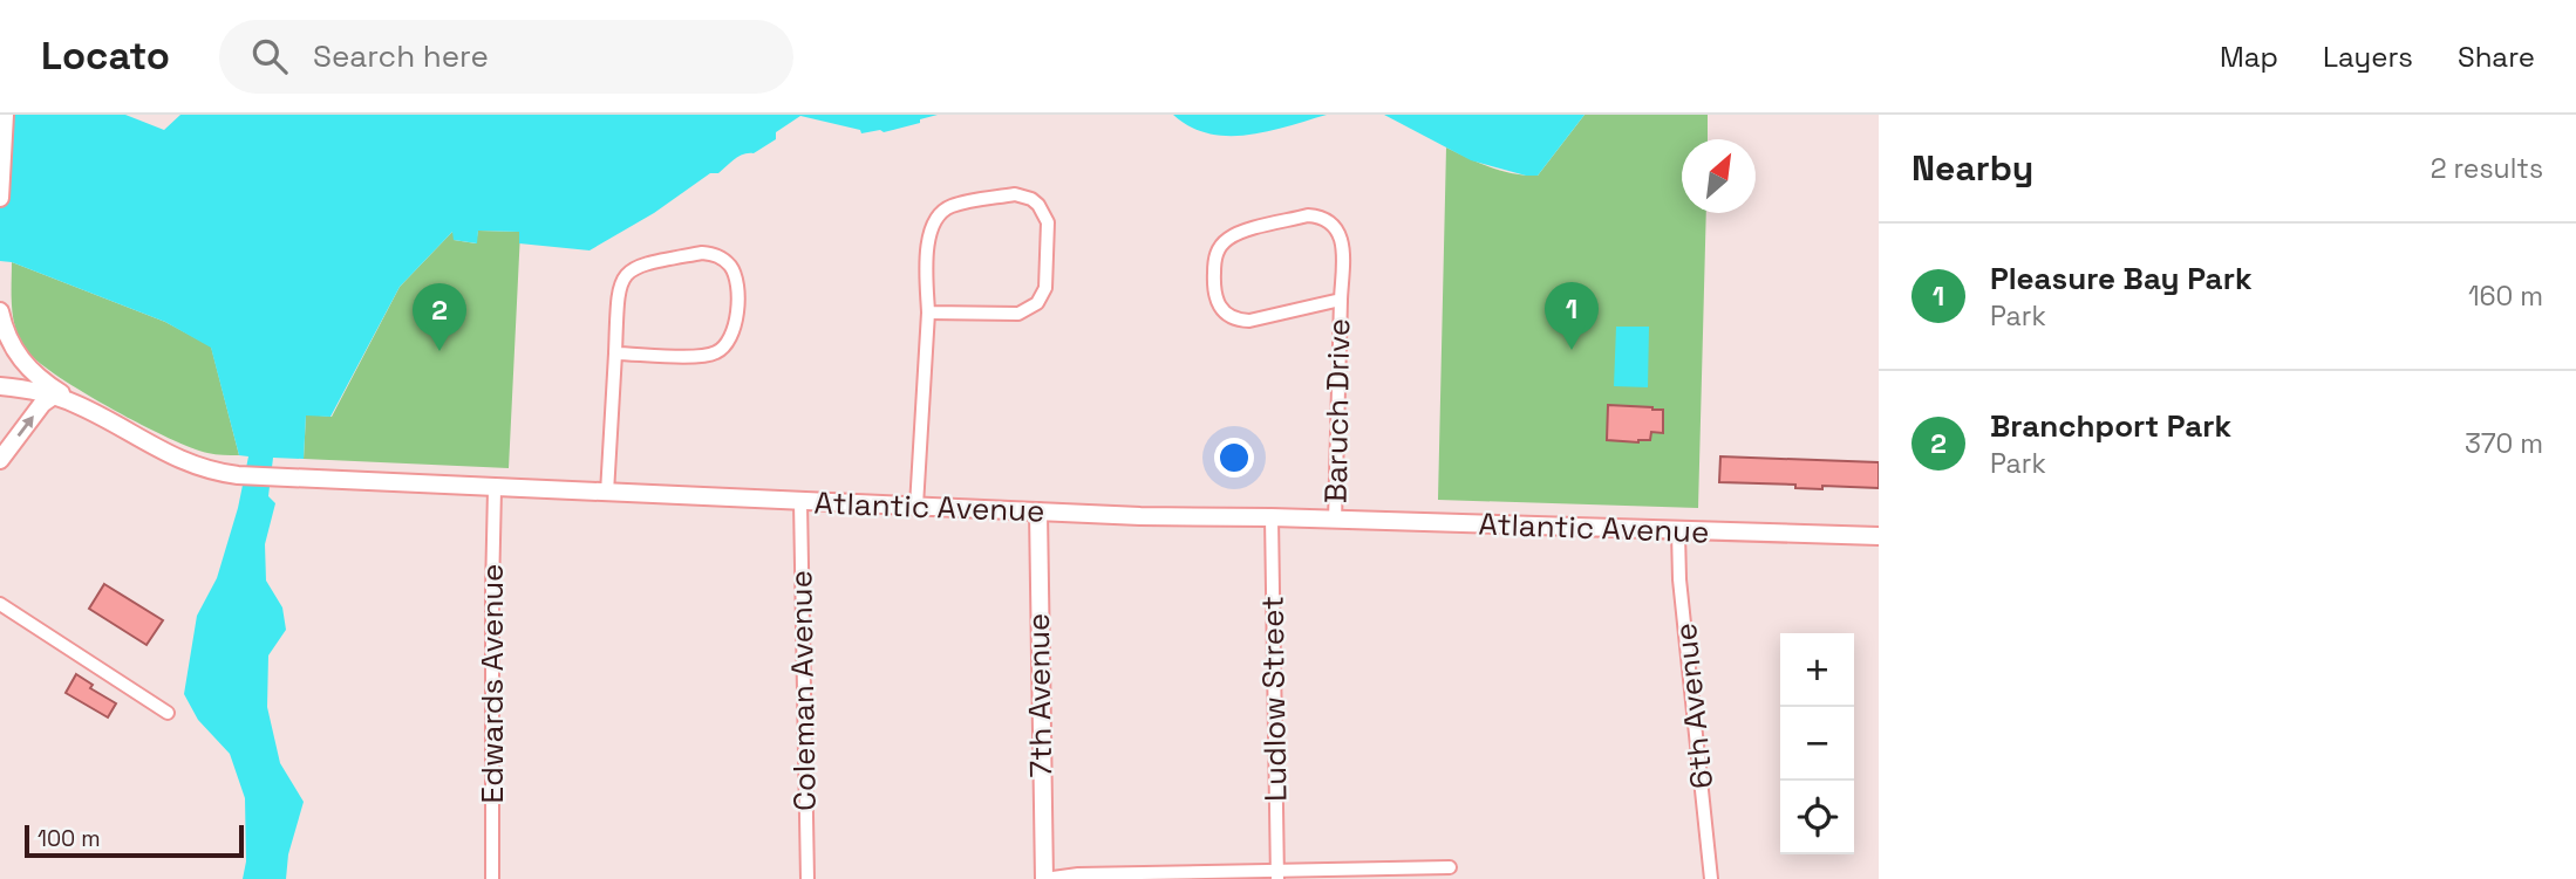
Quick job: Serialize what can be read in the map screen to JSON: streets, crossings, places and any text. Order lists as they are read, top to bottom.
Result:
{
  "streets": {
    "street": [
      "Baruch Drive",
      "Atlantic Avenue",
      "Edwards Avenue",
      "Coleman Avenue",
      "7th Avenue",
      "Ludlow Street",
      "6th Avenue"
    ]
  },
  "crossings": [
    ["Baruch Drive", "Atlantic Avenue"],
    ["Atlantic Avenue", "Edwards Avenue"],
    ["Atlantic Avenue", "Coleman Avenue"],
    ["Atlantic Avenue", "7th Avenue"],
    ["Atlantic Avenue", "Ludlow Street"],
    ["Atlantic Avenue", "6th Avenue"]
  ],
  "scale_bar": "100 m",
  "north": "top right",
  "page": {
    "header": "Locato",
    "search": "Search here",
    "nav": ["Map", "Layers", "Share"],
    "heading": ["Nearby", "2 results"],
    "list": [
      {
        "mark": "1",
        "name": "Pleasure Bay Park",
        "note": "Park",
        "value": "160 m"
      },
      {
        "mark": "2",
        "name": "Branchport Park",
        "note": "Park",
        "value": "370 m"
      }
    ],
    "pins": ["1", "2"],
    "map_buttons": ["+", "−"],
    "scale": "100 m"
  }
}
